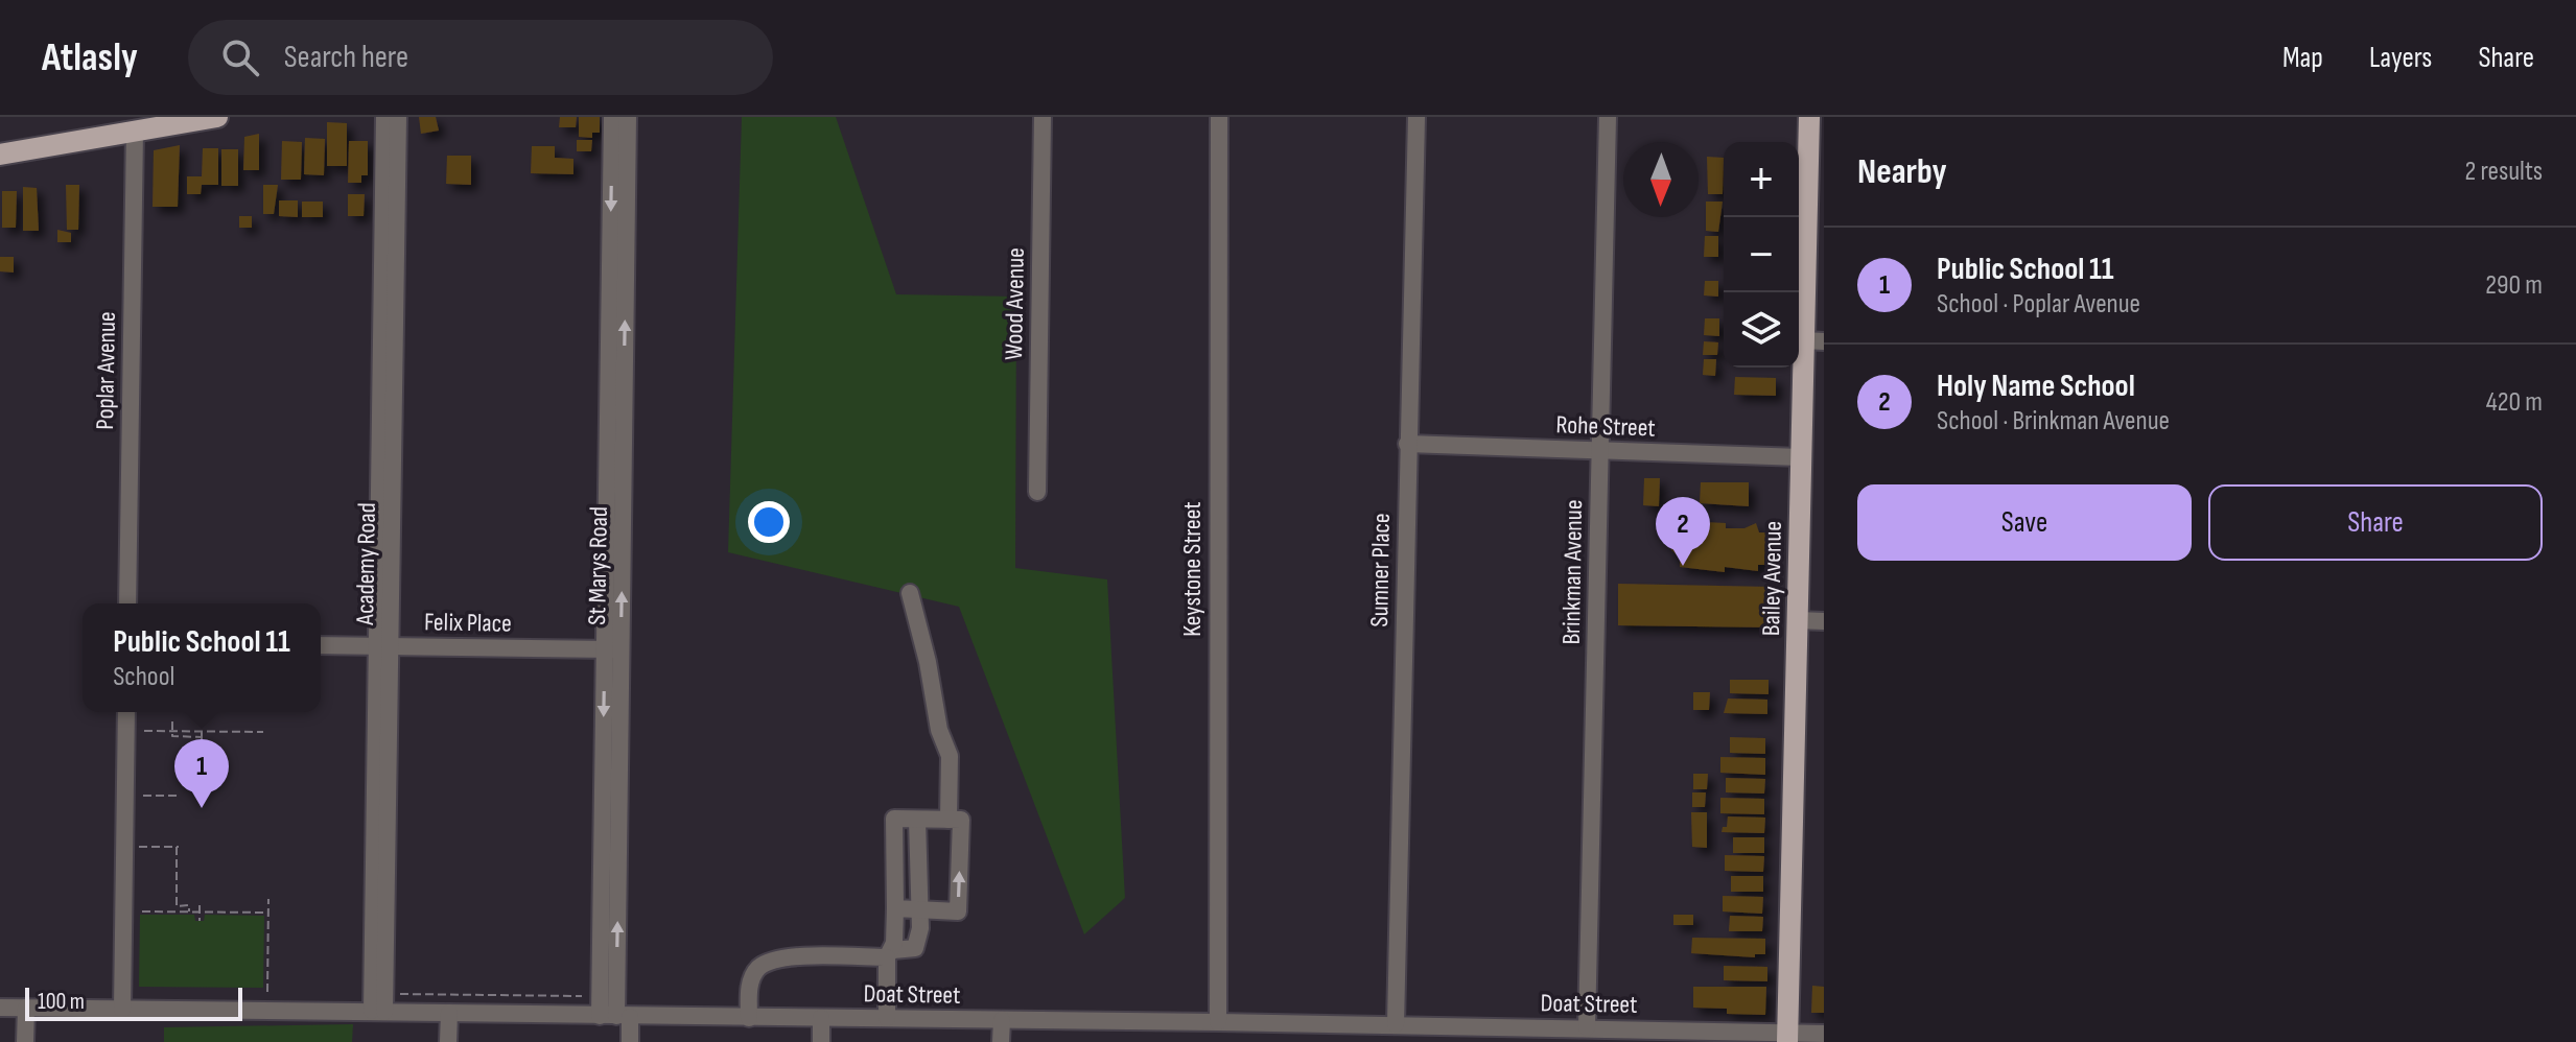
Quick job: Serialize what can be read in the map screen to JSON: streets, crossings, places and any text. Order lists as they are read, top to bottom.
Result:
{
  "streets": {
    "main road": ["Bailey Avenue"],
    "street": [
      "Wood Avenue",
      "Poplar Avenue",
      "Rohe Street",
      "Academy Road",
      "St Marys Road",
      "Keystone Street",
      "Sumner Place",
      "Brinkman Avenue",
      "Felix Place",
      "Doat Street"
    ]
  },
  "crossings": [
    ["Rohe Street", "Sumner Place"],
    ["Rohe Street", "Brinkman Avenue"],
    ["Rohe Street", "Bailey Avenue"],
    ["Academy Road", "Felix Place"],
    ["Academy Road", "Doat Street"],
    ["St Marys Road", "Felix Place"],
    ["St Marys Road", "Doat Street"],
    ["Keystone Street", "Doat Street"],
    ["Sumner Place", "Doat Street"],
    ["Brinkman Avenue", "Doat Street"],
    ["Bailey Avenue", "Doat Street"]
  ],
  "scale_bar": "100 m",
  "north": "bottom",
  "page": {
    "header": "Atlasly",
    "search": "Search here",
    "nav": ["Map", "Layers", "Share"],
    "heading": ["Nearby", "2 results"],
    "map_buttons": ["+", "−"],
    "list": [
      {
        "mark": "1",
        "name": "Public School 11",
        "note": "School · Poplar Avenue",
        "value": "290 m"
      },
      {
        "mark": "2",
        "name": "Holy Name School",
        "note": "School · Brinkman Avenue",
        "value": "420 m"
      }
    ],
    "buttons": ["Save", "Share"],
    "pins": ["2", "1"],
    "popup": ["Public School 11", "School"],
    "scale": "100 m"
  }
}
